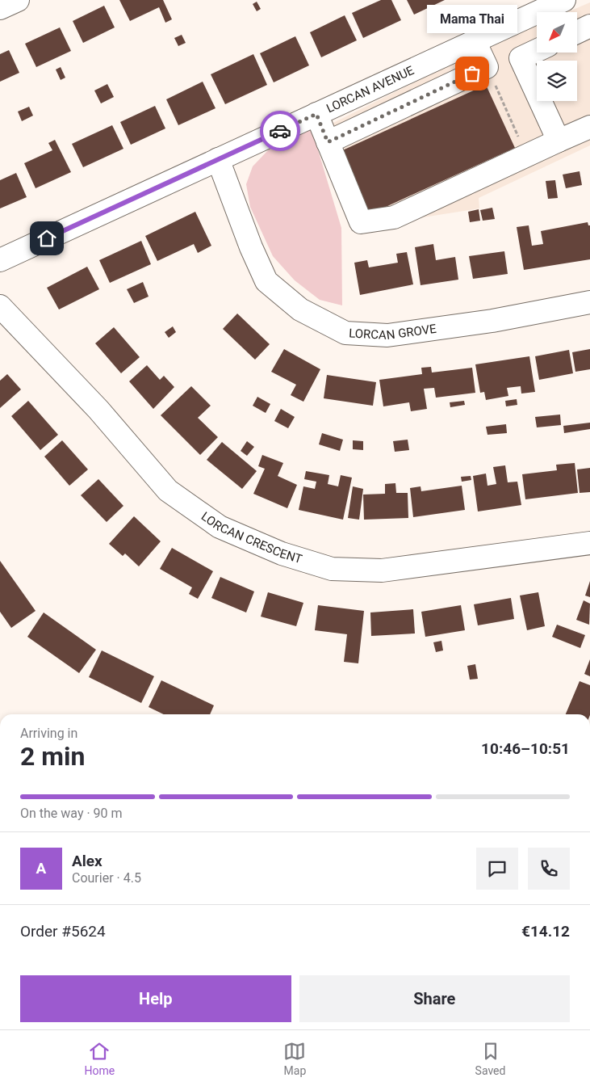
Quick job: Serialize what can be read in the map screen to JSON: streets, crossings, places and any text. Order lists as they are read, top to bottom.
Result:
{
  "streets": {
    "street": ["LORCAN AVENUE", "LORCAN GROVE", "LORCAN CRESCENT"]
  },
  "crossings": [
    ["LORCAN AVENUE", "LORCAN GROVE"]
  ],
  "places": ["Mama Thai"],
  "north": "bottom left",
  "page": {
    "bubble": "Mama Thai",
    "heading": ["2 min", "Arriving in", "10:46–10:51"],
    "panel": [
      "Alex",
      "Courier · 4.5",
      "Order #5624",
      "€14.12"
    ],
    "bar": "On the way · 90 m",
    "round": "A",
    "buttons": ["Help", "Share"],
    "tabs": ["Home", "Map", "Saved"]
  }
}
